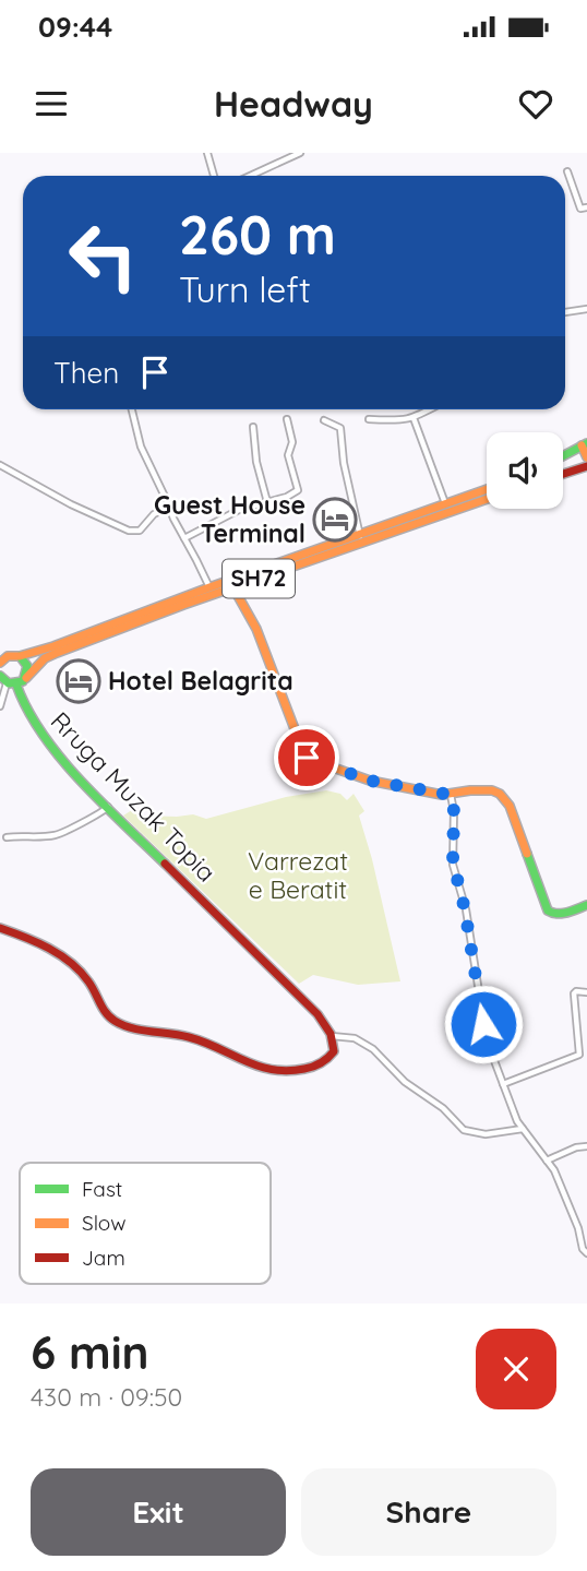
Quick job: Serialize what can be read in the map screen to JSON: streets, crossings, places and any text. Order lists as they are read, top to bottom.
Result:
{
  "streets": {
    "street": ["SH72", "Rruga Muzak Topia"]
  },
  "crossings": [
    ["SH72", "Rruga Muzak Topia"]
  ],
  "parks": ["Varrezat e Beratit"],
  "places": {
    "hotel": ["Guest House Terminal", "Hotel Belagrita"]
  },
  "legend": ["Fast", "Slow", "Jam"],
  "page": {
    "status": "09:44",
    "header": "Headway",
    "turn": ["260 m", "Turn left"],
    "then": "Then",
    "heading": ["6 min", "430 m · 09:50"],
    "buttons": ["Exit", "Share"]
  }
}
